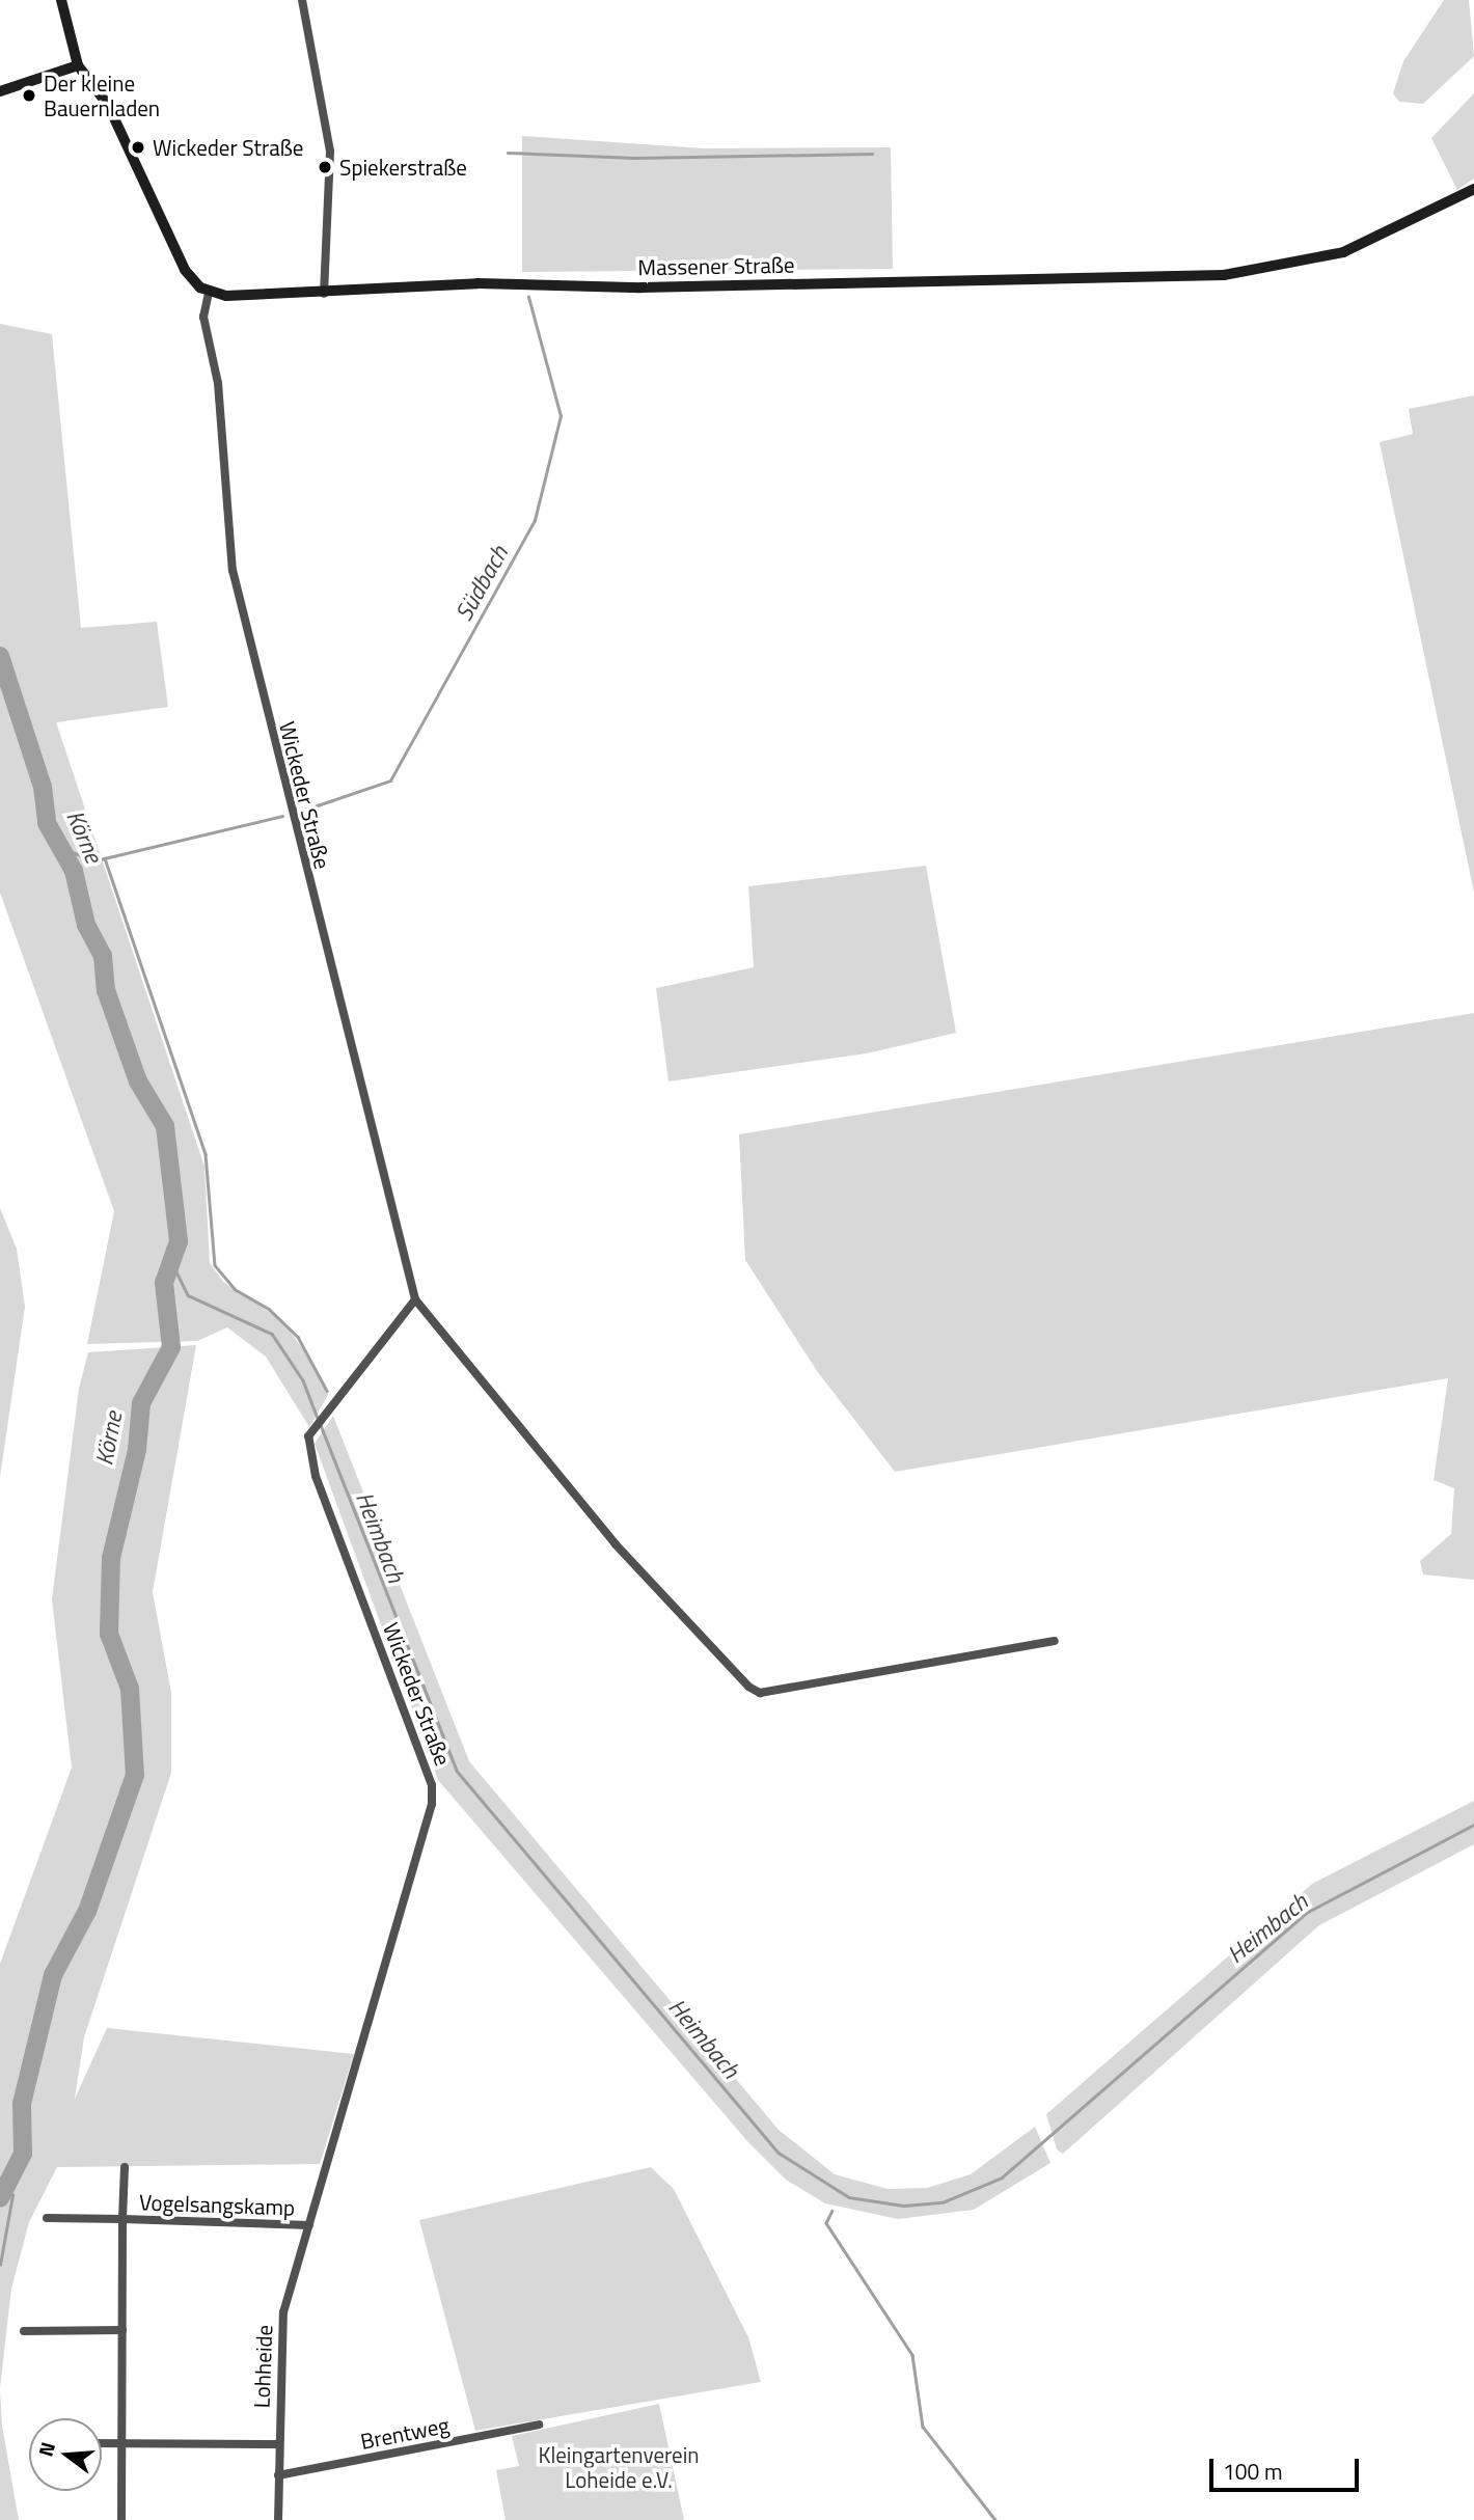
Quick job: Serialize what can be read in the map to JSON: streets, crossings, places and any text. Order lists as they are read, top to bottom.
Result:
{
  "streets": {
    "main road": ["Massener Straße"],
    "street": [
      "Wickeder Straße",
      "Vogelsangskamp",
      "Lohheide",
      "Brentweg"
    ]
  },
  "crossings": [
    ["Massener Straße", "Wickeder Straße"],
    ["Wickeder Straße", "Lohheide"],
    ["Vogelsangskamp", "Lohheide"],
    ["Lohheide", "Brentweg"]
  ],
  "water": ["Südbach", "Körne", "Heimbach"],
  "parks": ["Kleingartenverein Loheide e.V."],
  "places": ["Der kleine Bauernladen", "Wickeder Straße", "Spiekerstraße"],
  "scale_bar": "100 m",
  "north": "left"
}
